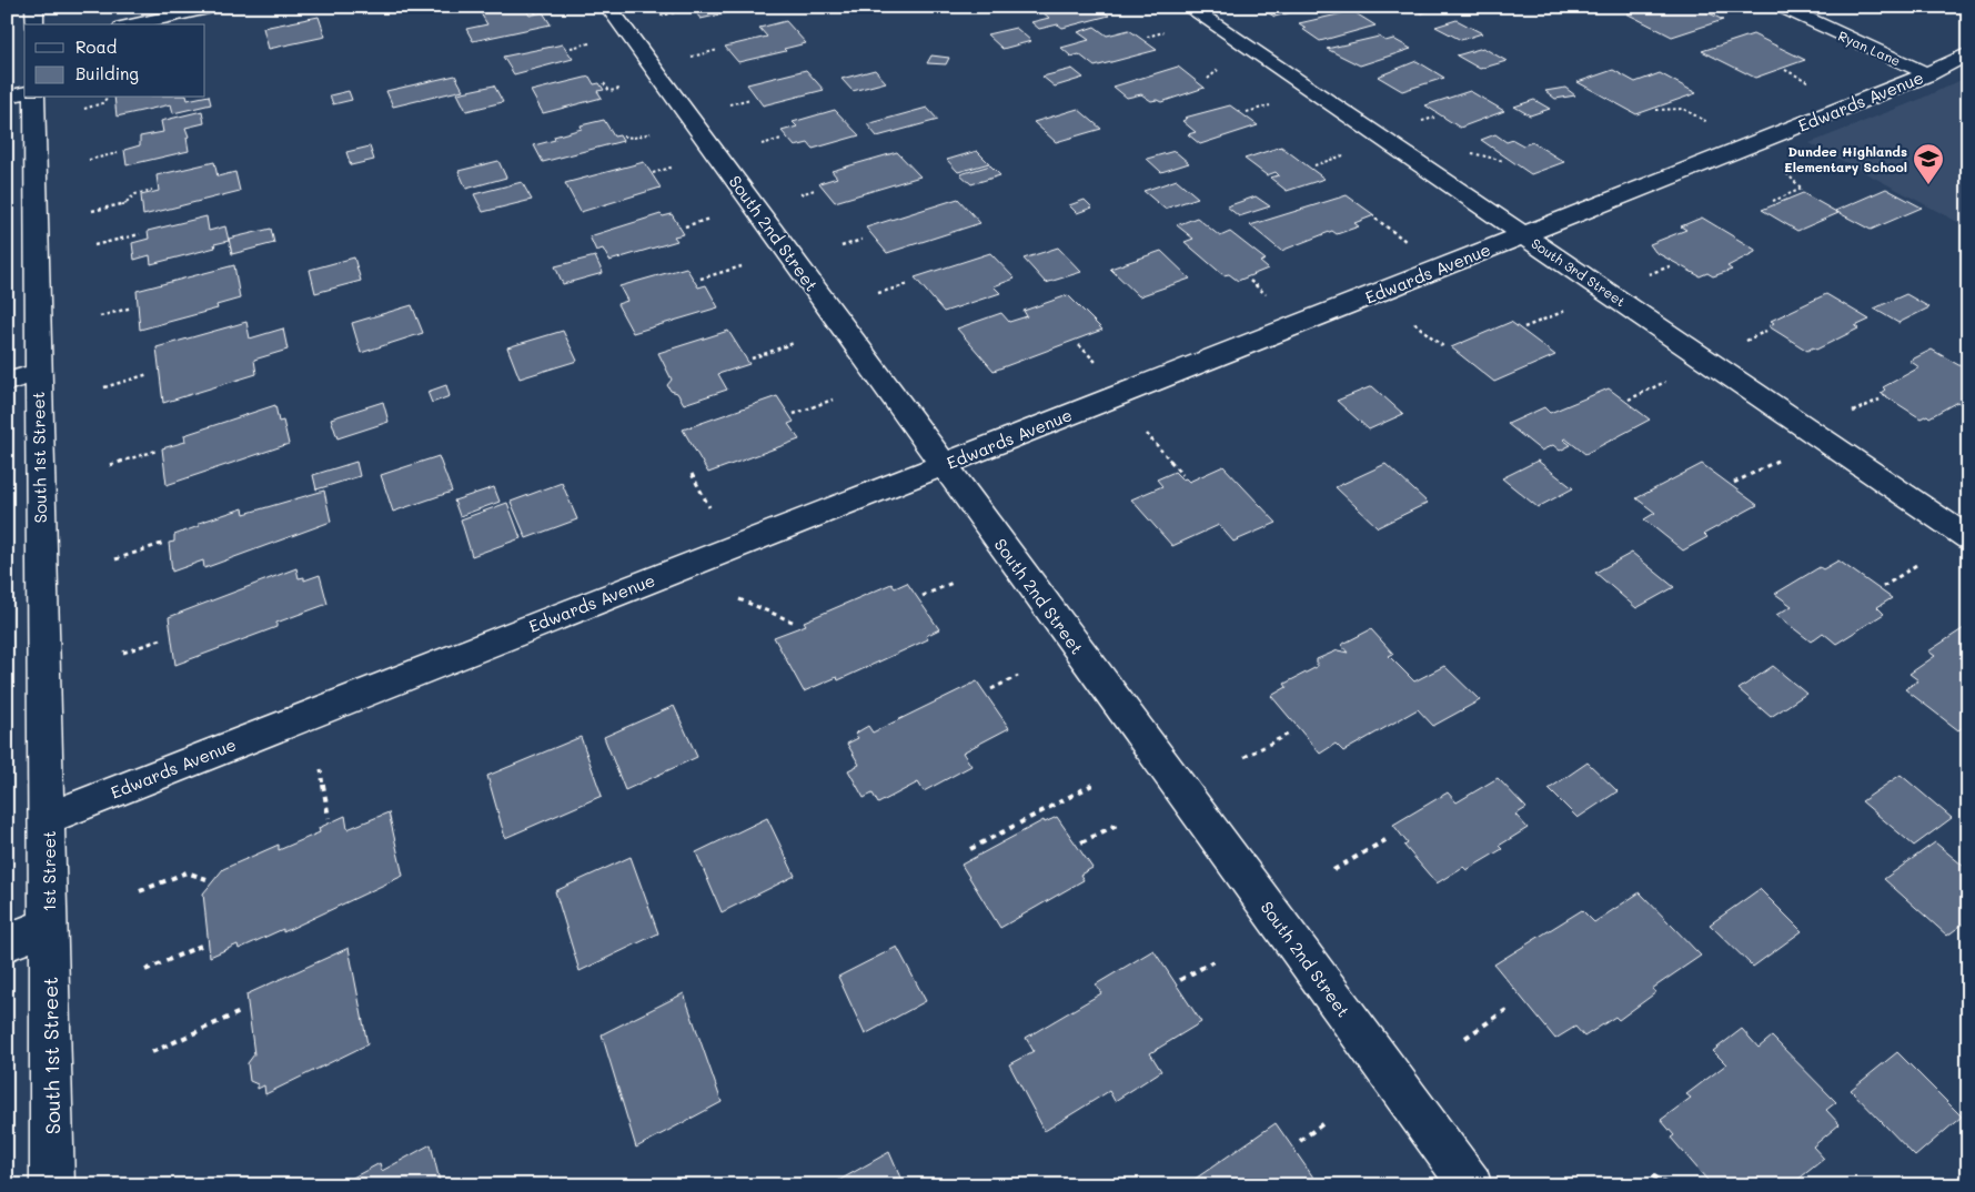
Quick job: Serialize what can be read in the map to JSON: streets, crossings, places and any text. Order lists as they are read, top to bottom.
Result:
{
  "streets": {
    "street": [
      "Ryan Lane",
      "Edwards Avenue",
      "South 2nd Street",
      "South 3rd Street",
      "South 1st Street",
      "1st Street"
    ]
  },
  "crossings": [
    ["Ryan Lane", "Edwards Avenue"],
    ["Edwards Avenue", "South 2nd Street"],
    ["Edwards Avenue", "South 3rd Street"],
    ["Edwards Avenue", "South 1st Street"],
    ["Edwards Avenue", "1st Street"],
    ["South 1st Street", "1st Street"]
  ],
  "places": {
    "school or university": ["Dundee Highlands Elementary School"]
  },
  "legend": ["Road", "Building"]
}
